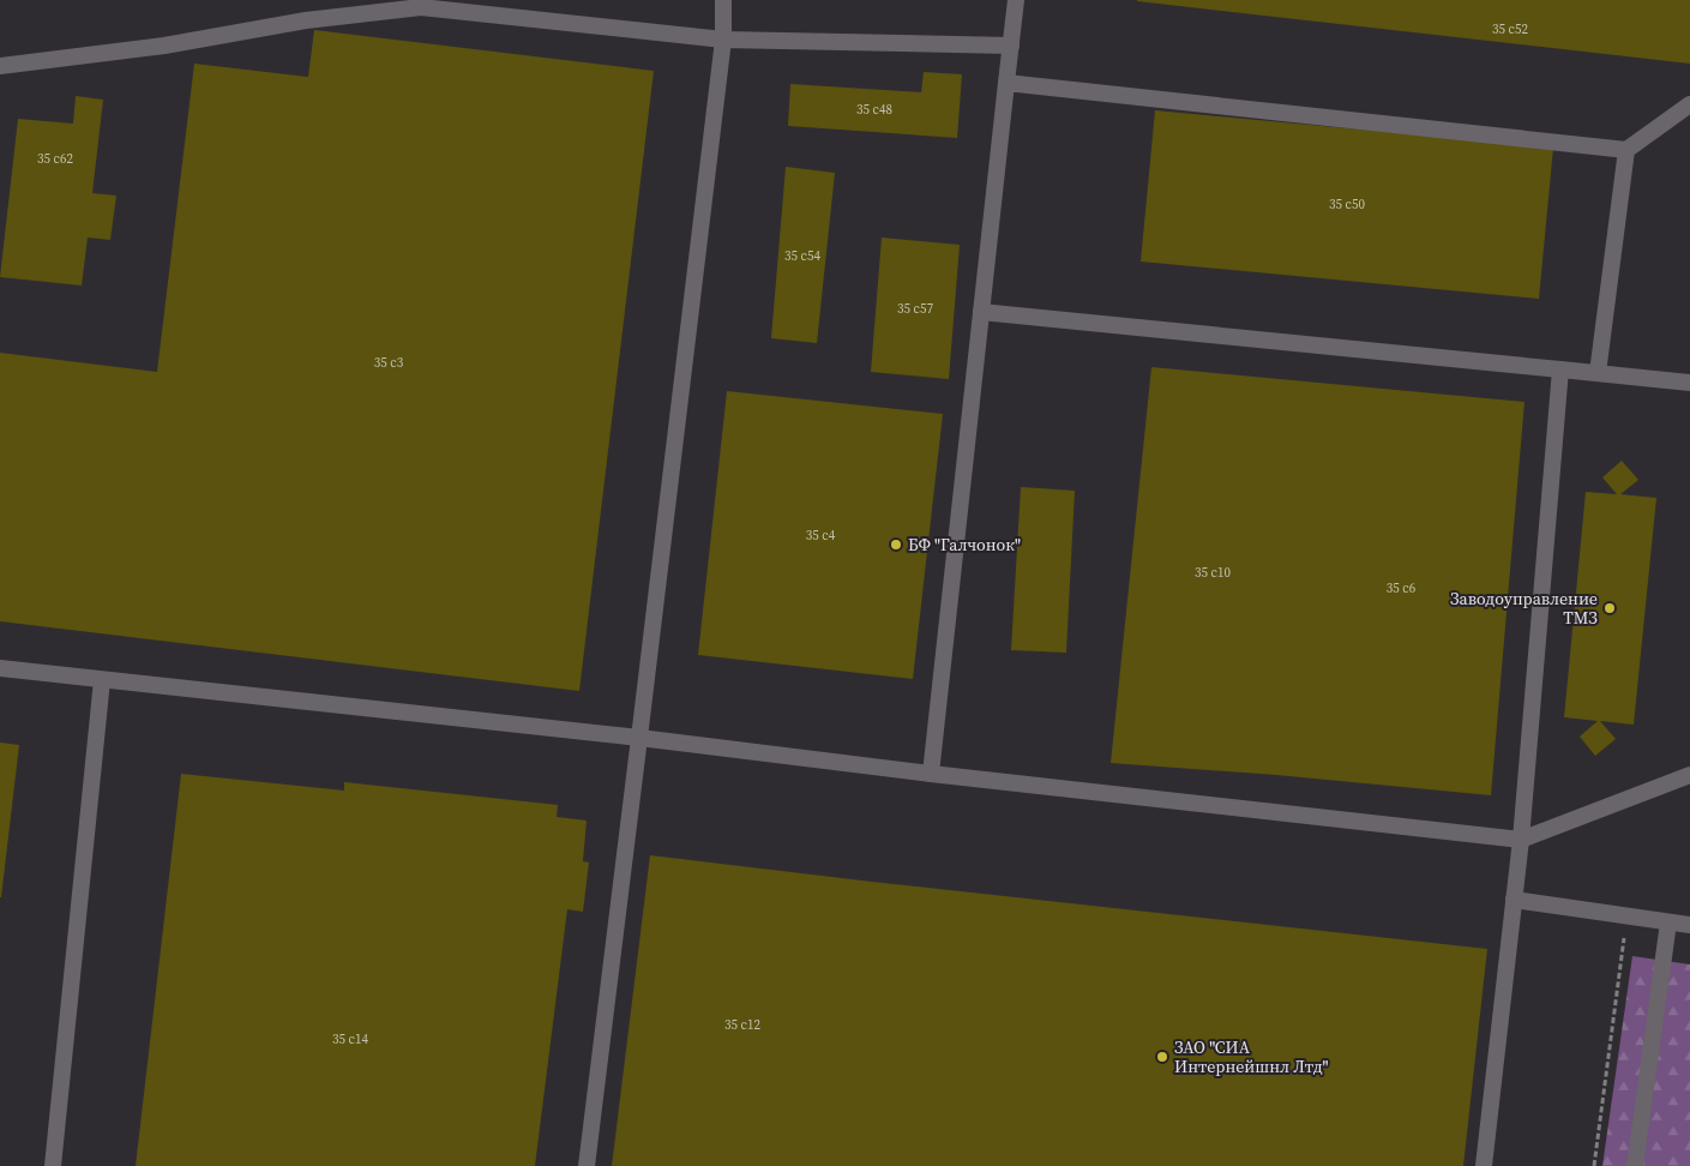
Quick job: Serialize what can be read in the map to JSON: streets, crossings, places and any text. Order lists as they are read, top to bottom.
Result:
{
  "places": ["БФ \"Галчонок\"", "Заводоуправление ТМЗ", "ЗАО \"СИА Интернейшнл Лтд\""],
  "house_numbers": [
    "35 с52",
    "35 с48",
    "35 с62",
    "35 с50",
    "35 с54",
    "35 с57",
    "35 c3",
    "35 с4",
    "35 с10",
    "35 с6",
    "35 с12",
    "35 с14"
  ]
}
